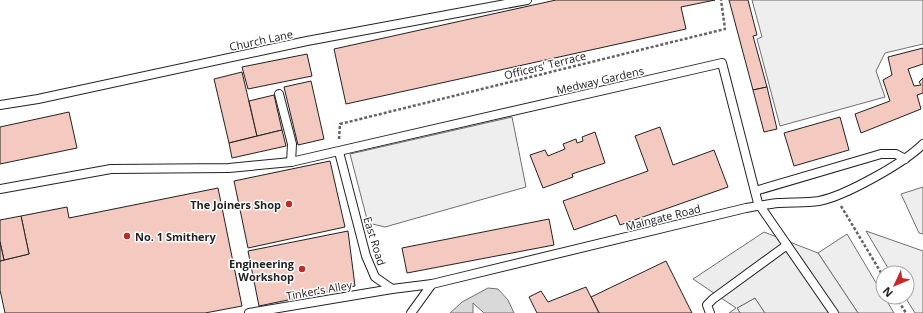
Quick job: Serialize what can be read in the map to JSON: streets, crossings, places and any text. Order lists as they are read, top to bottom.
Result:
{
  "streets": {
    "lane": [
      "Church Lane",
      "Medway Gardens",
      "Maingate Road",
      "East Road",
      "Tinker's Alley"
    ],
    "path": ["Officers' Terrace"]
  },
  "crossings": [
    ["Medway Gardens", "Maingate Road"],
    ["Medway Gardens", "East Road"],
    ["East Road", "Tinker's Alley"]
  ],
  "places": ["The Joiners Shop", "No. 1 Smithery", "Engineering Workshop"],
  "north": "bottom left"
}
